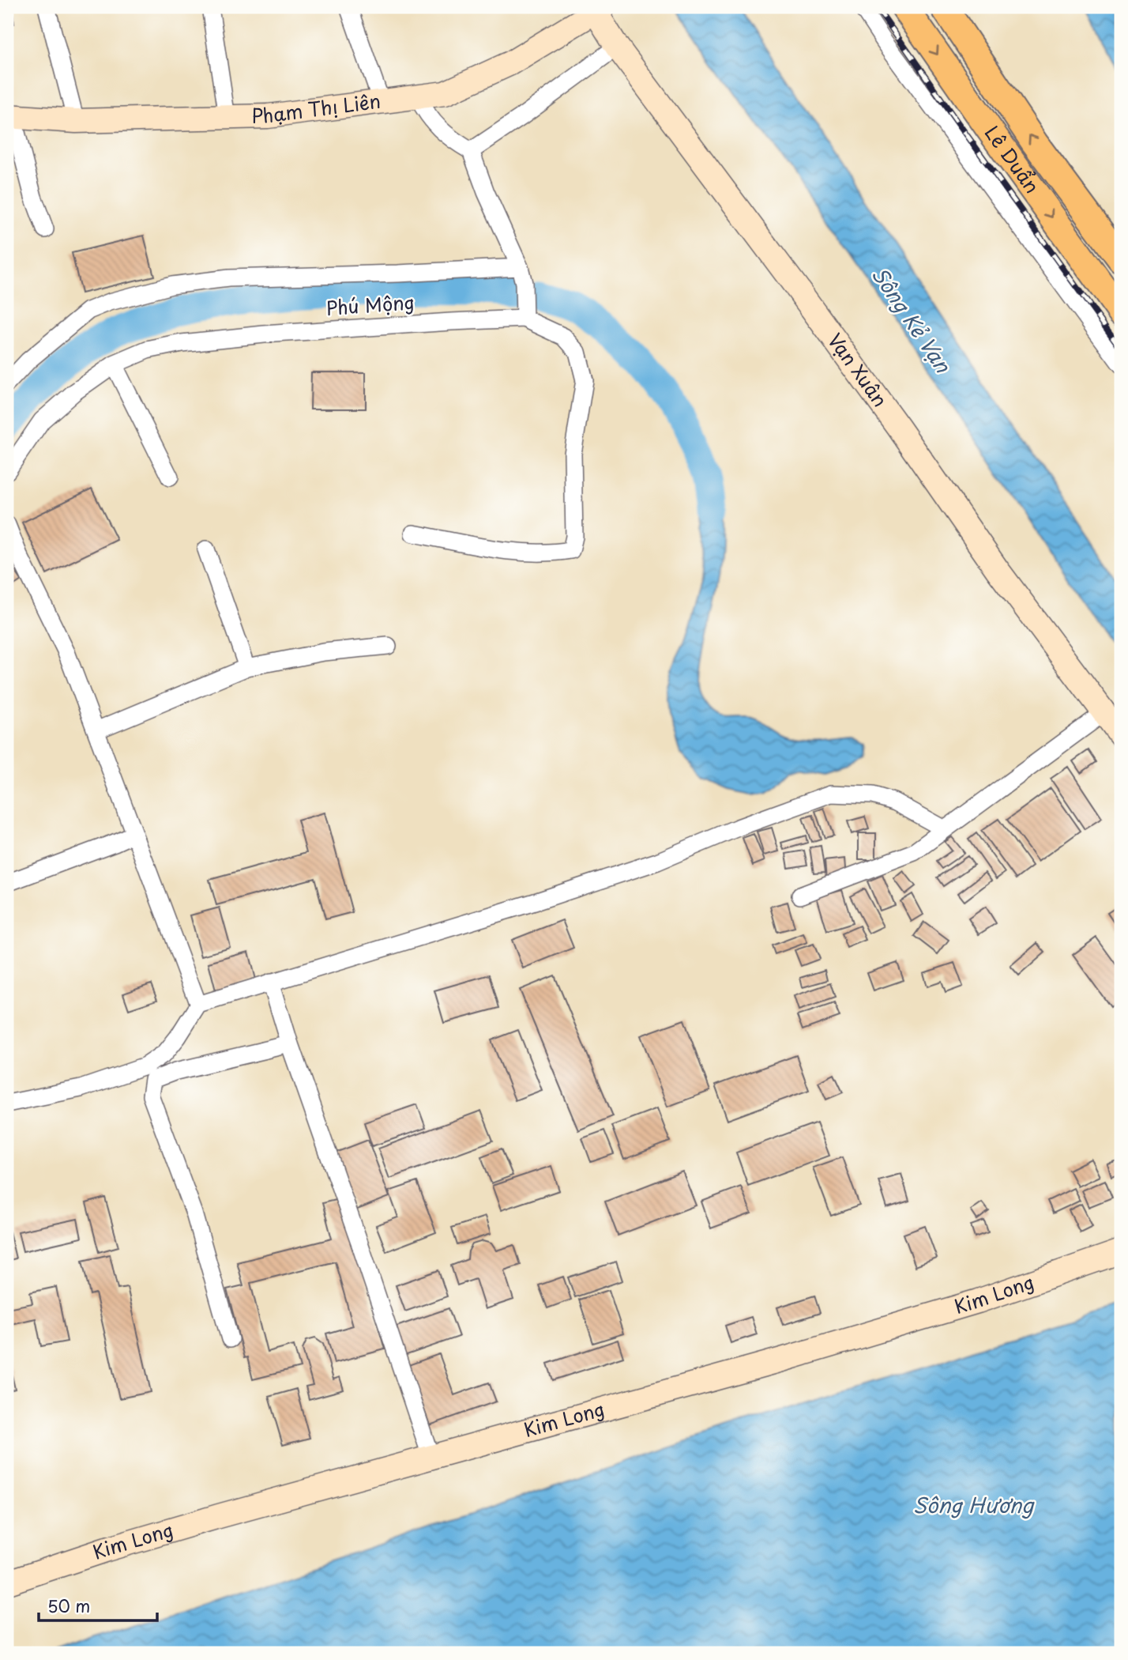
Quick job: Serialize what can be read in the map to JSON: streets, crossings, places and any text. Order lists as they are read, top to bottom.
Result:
{
  "streets": {
    "main road": ["Lê Duẩn"],
    "street": [
      "Phạm Thị Liên",
      "Phú Mộng",
      "Vạn Xuân",
      "Kim Long"
    ]
  },
  "crossings": [
    ["Phạm Thị Liên", "Vạn Xuân"]
  ],
  "water": ["Sông Kẻ Vạn", "Sông Hương"],
  "scale_bar": "50 m"
}
